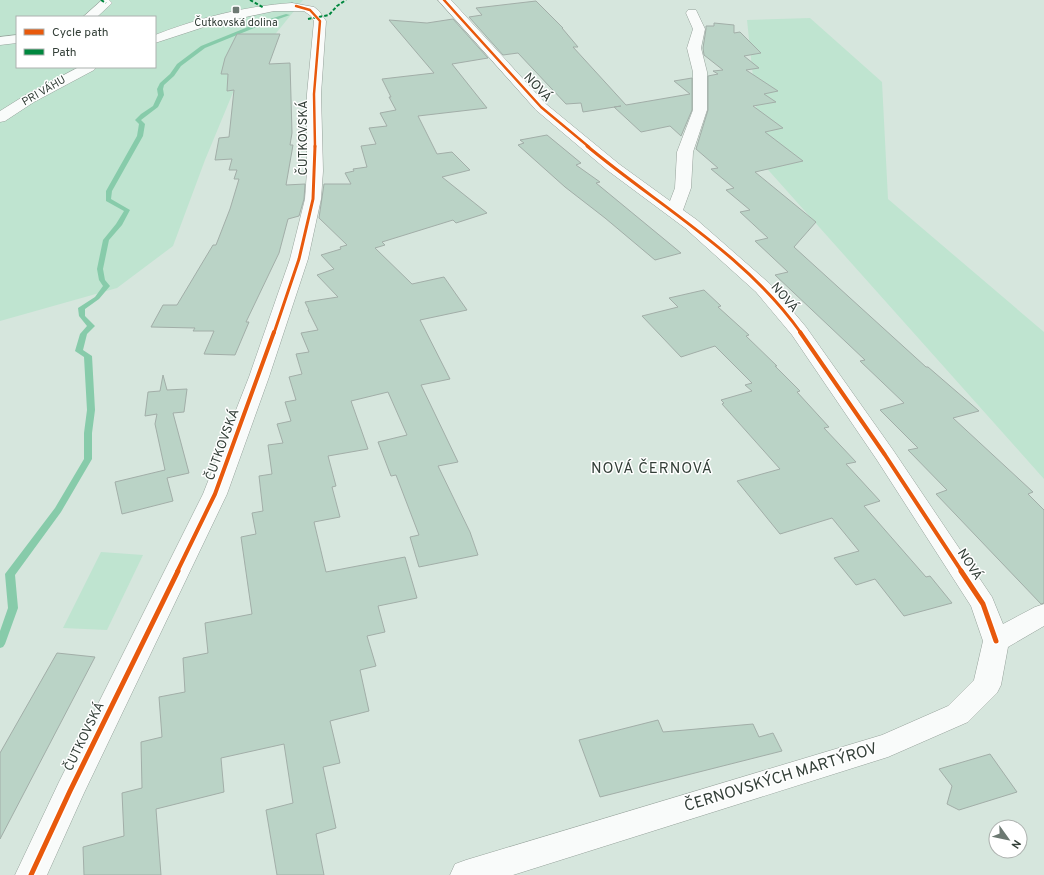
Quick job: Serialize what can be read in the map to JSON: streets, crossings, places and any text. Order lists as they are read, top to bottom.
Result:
{
  "streets": {
    "street": [
      "NOVÁ",
      "PRI VÁHU",
      "ČUTKOVSKÁ",
      "ČERNOVSKÝCH MARTÝROV"
    ]
  },
  "crossings": [
    ["NOVÁ", "ČERNOVSKÝCH MARTÝROV"]
  ],
  "districts": ["NOVÁ ČERNOVÁ"],
  "places": {
    "transit": ["Čutkovská dolina"]
  },
  "legend": ["Cycle path", "Path"],
  "north": "bottom right"
}
